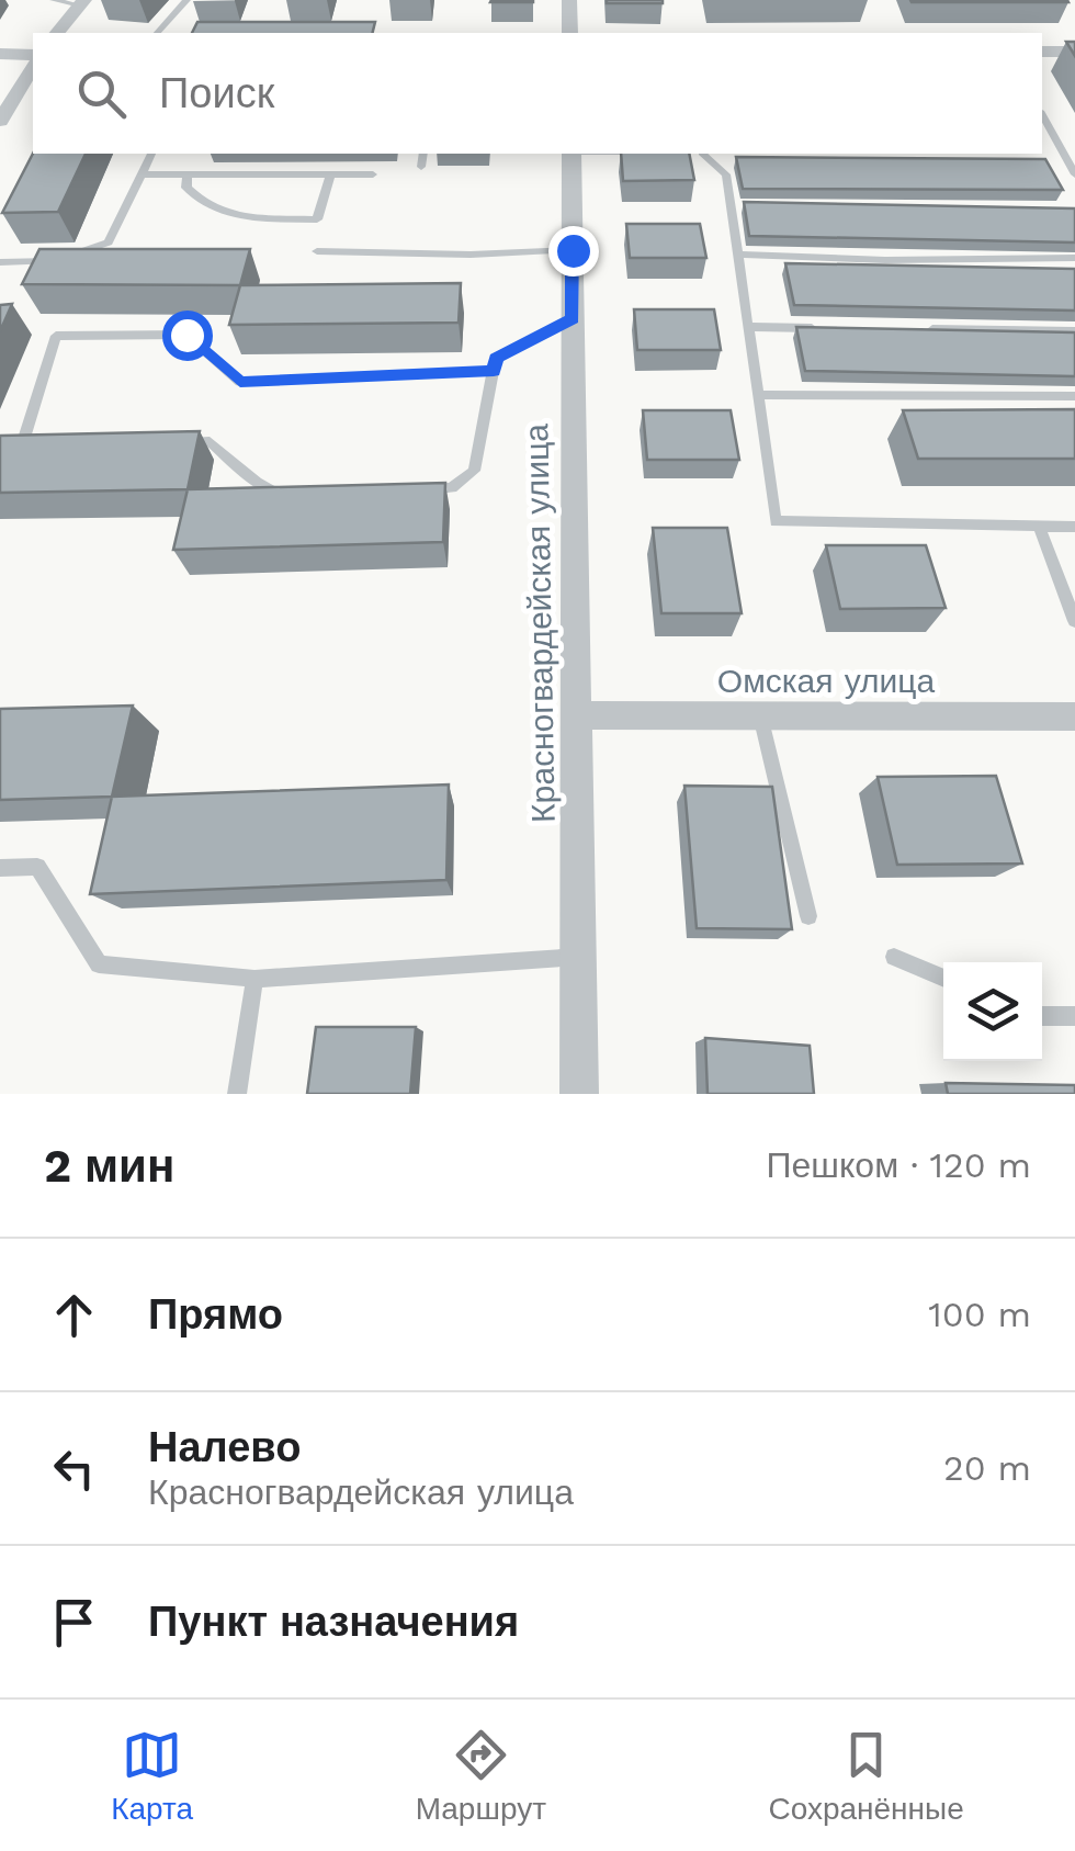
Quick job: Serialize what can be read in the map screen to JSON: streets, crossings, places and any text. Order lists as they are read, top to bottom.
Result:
{
  "streets": {
    "street": ["Красногвардейская улица", "Омская улица"]
  },
  "crossings": [
    ["Красногвардейская улица", "Омская улица"]
  ],
  "page": {
    "search": "Поиск",
    "heading": ["2 мин", "Пешком · 120 m"],
    "list": [
      ["Прямо", "100 m"],
      ["Налево", "Красногвардейская улица", "20 m"],
      "Пункт назначения"
    ],
    "nav": ["Карта", "Маршрут", "Сохранённые"]
  }
}
